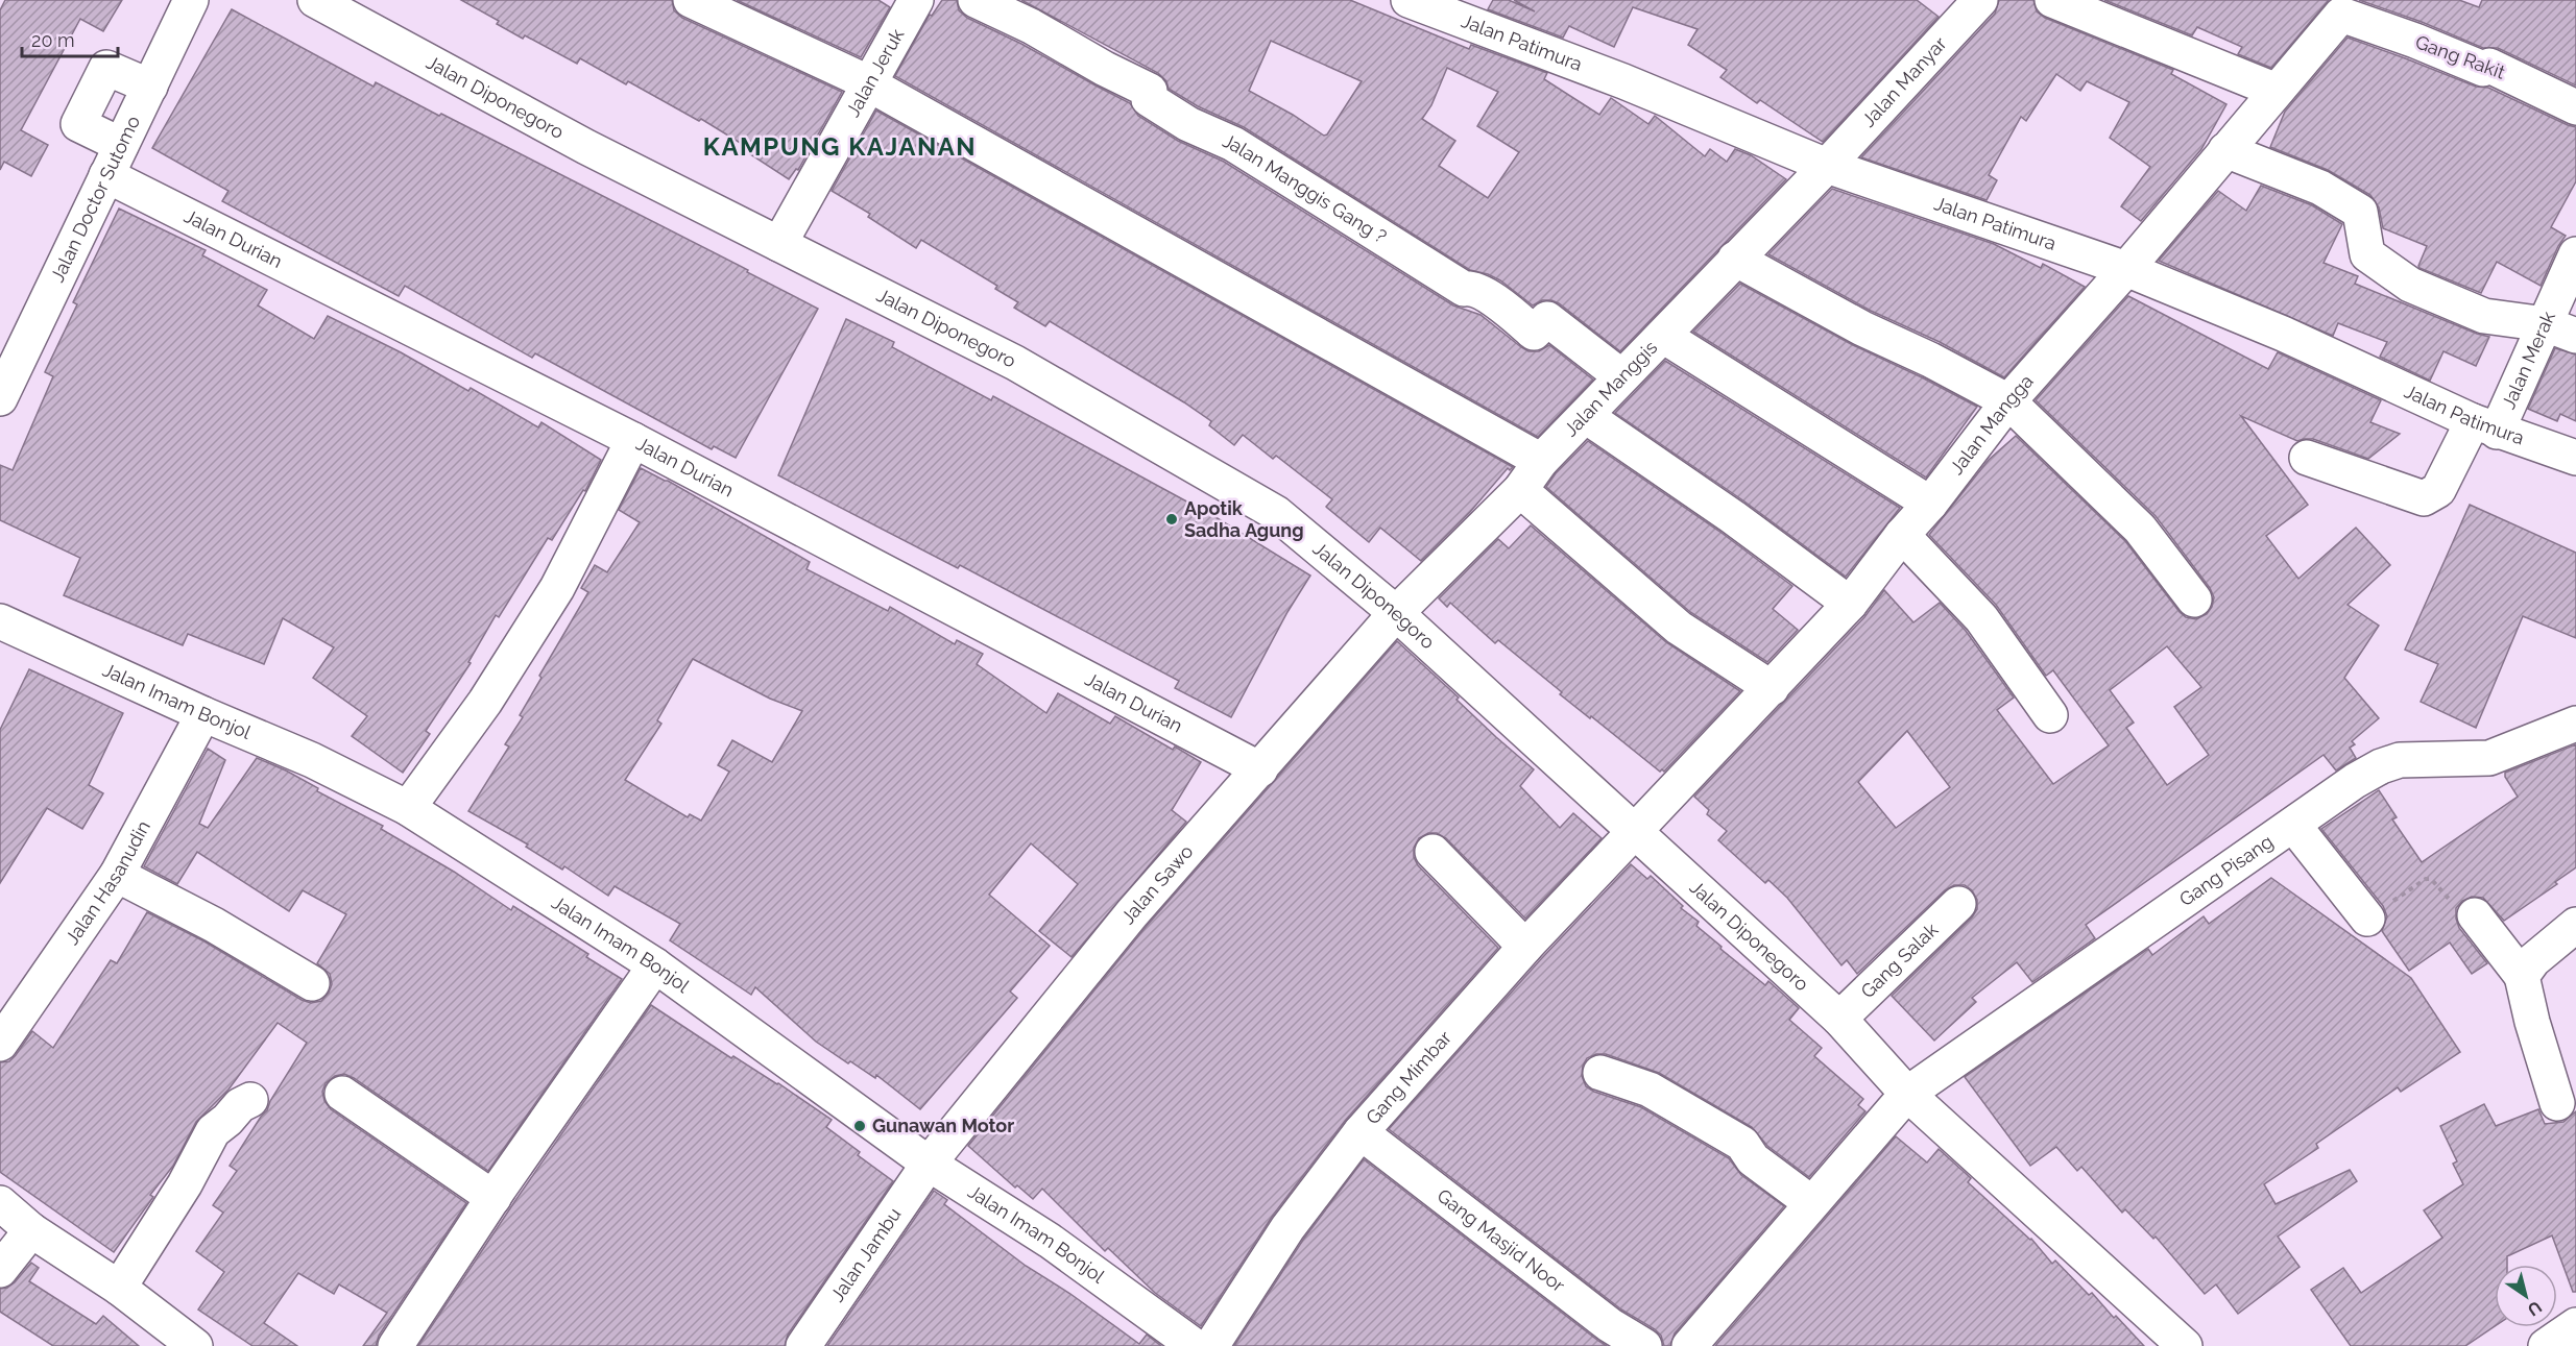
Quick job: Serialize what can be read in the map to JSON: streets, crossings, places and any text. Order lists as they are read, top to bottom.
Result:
{
  "streets": {
    "main road": [
      "Jalan Patimura",
      "Gang Rakit",
      "Jalan Jeruk",
      "Jalan Manyar",
      "Jalan Diponegoro",
      "Jalan Manggis Gang ?",
      "Jalan Doctor Sutomo",
      "Jalan Durian",
      "Jalan Merak",
      "Jalan Manggis",
      "Jalan Mangga",
      "Jalan Imam Bonjol",
      "Gang Pisang",
      "Jalan Hasanudin",
      "Jalan Sawo",
      "Gang Salak",
      "Gang Mimbar",
      "Gang Masjid Noor",
      "Jalan Jambu"
    ]
  },
  "crossings": [
    ["Jalan Patimura", "Jalan Manyar"],
    ["Jalan Patimura", "Jalan Merak"],
    ["Jalan Patimura", "Jalan Manggis"],
    ["Jalan Patimura", "Jalan Mangga"],
    ["Gang Rakit", "Jalan Mangga"],
    ["Jalan Jeruk", "Jalan Diponegoro"],
    ["Jalan Manyar", "Jalan Manggis"],
    ["Jalan Diponegoro", "Jalan Manggis"],
    ["Jalan Diponegoro", "Jalan Mangga"],
    ["Jalan Diponegoro", "Gang Pisang"],
    ["Jalan Diponegoro", "Jalan Sawo"],
    ["Jalan Diponegoro", "Gang Salak"],
    ["Jalan Diponegoro", "Gang Mimbar"],
    ["Jalan Manggis Gang ?", "Jalan Manggis"],
    ["Jalan Doctor Sutomo", "Jalan Durian"],
    ["Jalan Durian", "Jalan Sawo"],
    ["Jalan Manggis", "Jalan Sawo"],
    ["Jalan Mangga", "Gang Mimbar"],
    ["Jalan Imam Bonjol", "Jalan Hasanudin"],
    ["Jalan Imam Bonjol", "Jalan Sawo"],
    ["Jalan Imam Bonjol", "Jalan Jambu"],
    ["Jalan Sawo", "Jalan Jambu"],
    ["Gang Mimbar", "Gang Masjid Noor"]
  ],
  "districts": ["KAMPUNG KAJANAN"],
  "places": ["Apotik Sadha Agung", "Gunawan Motor"],
  "scale_bar": "20 m",
  "north": "bottom right"
}
